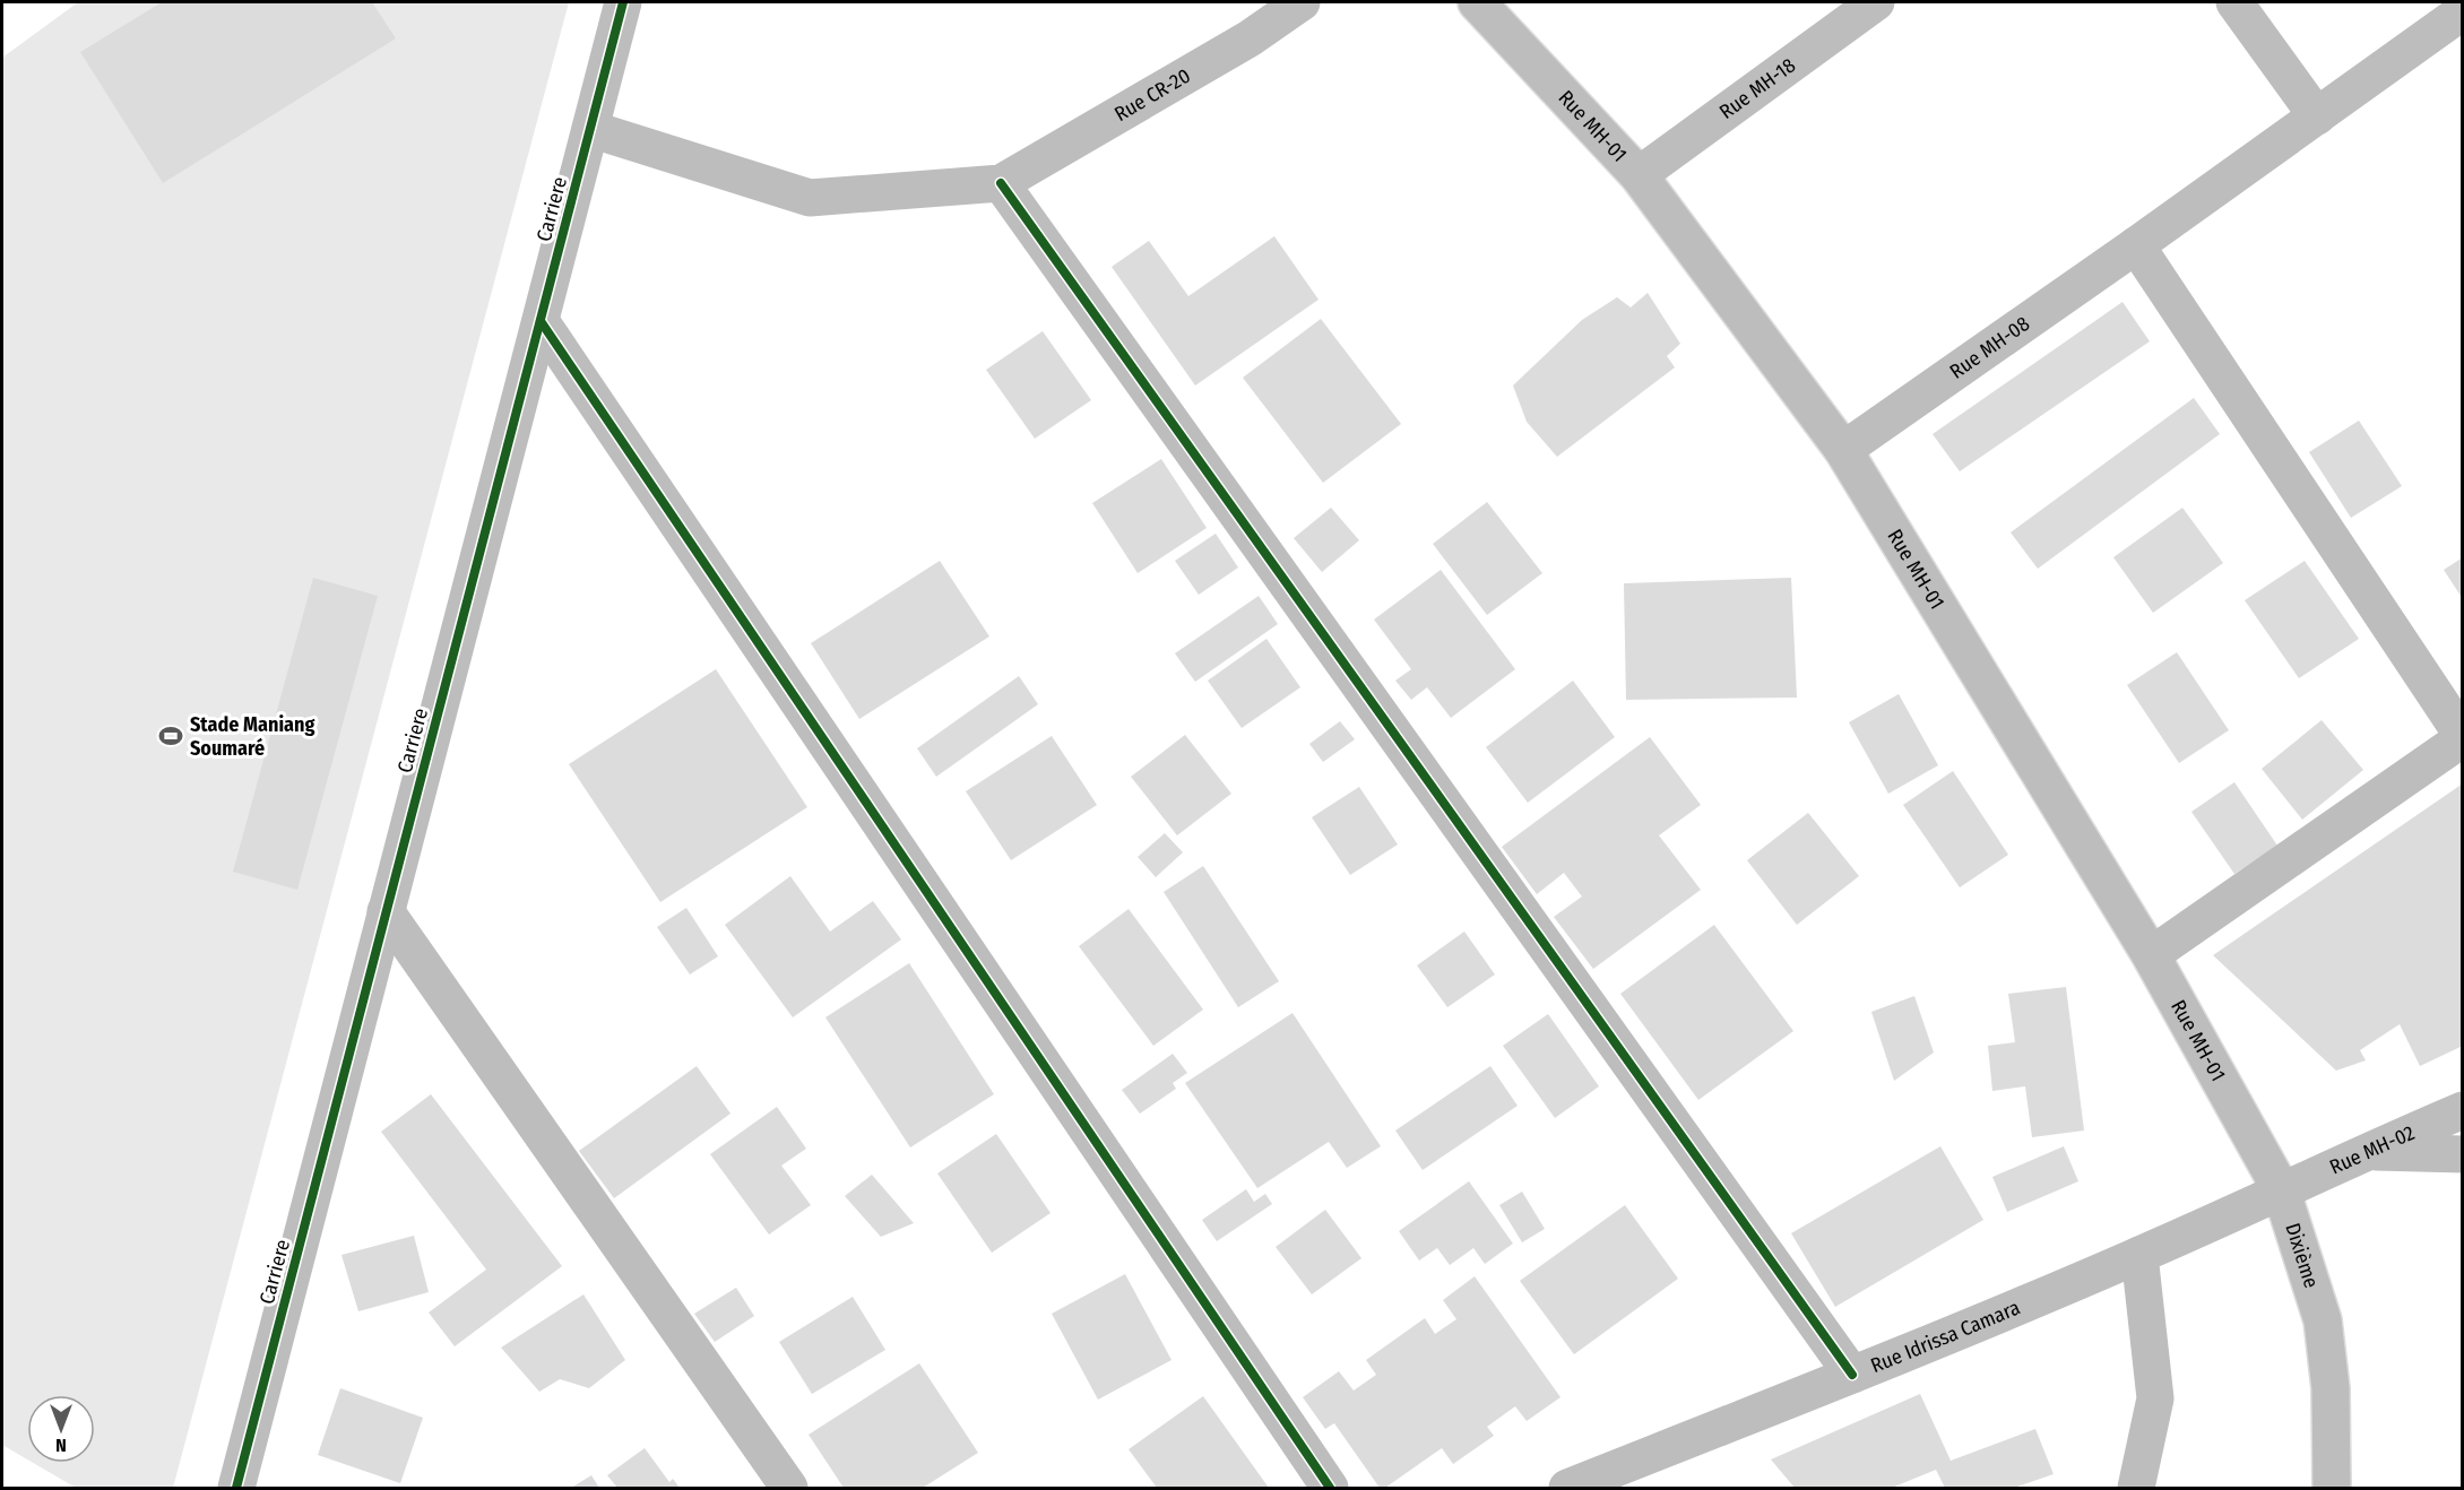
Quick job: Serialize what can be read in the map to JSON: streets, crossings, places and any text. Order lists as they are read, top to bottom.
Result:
{
  "streets": {
    "street": [
      "Rue MH-18",
      "Rue CR-20",
      "Rue MH-01",
      "Carriere",
      "Rue MH-08",
      "Rue MH-02",
      "Dixième",
      "Rue Idrissa Camara"
    ]
  },
  "crossings": [
    ["Rue MH-18", "Rue MH-01"],
    ["Rue MH-01", "Rue MH-08"],
    ["Rue MH-01", "Rue MH-02"],
    ["Rue MH-01", "Dixième"],
    ["Rue MH-01", "Rue Idrissa Camara"],
    ["Rue MH-02", "Dixième"],
    ["Rue MH-02", "Rue Idrissa Camara"],
    ["Dixième", "Rue Idrissa Camara"]
  ],
  "places": {
    "sports": ["Stade Maniang Soumaré"]
  },
  "north": "bottom"
}
